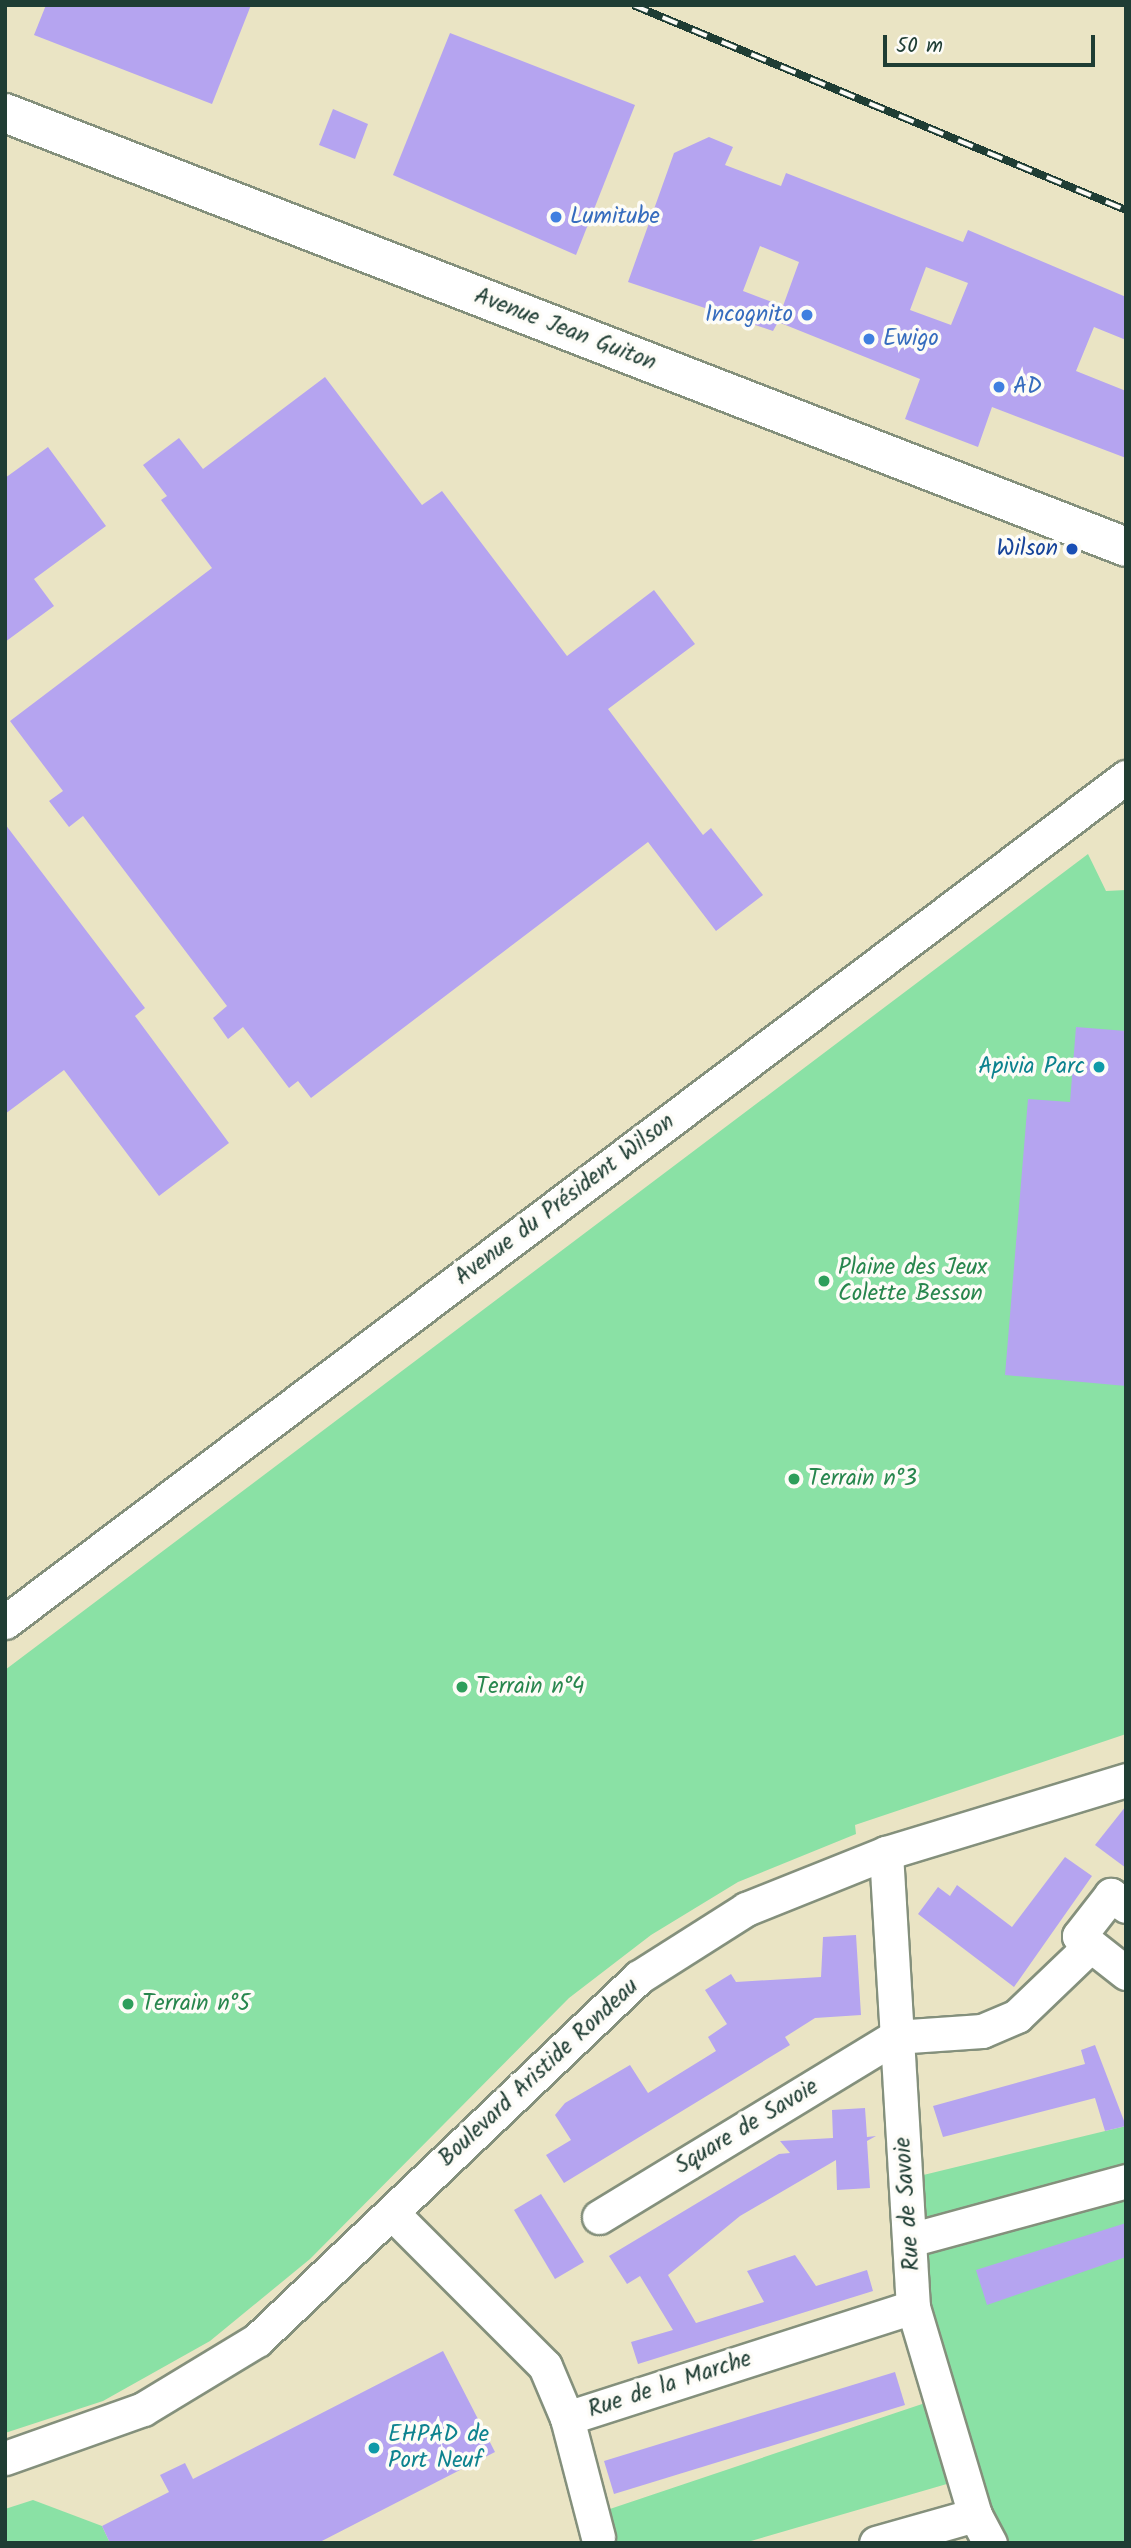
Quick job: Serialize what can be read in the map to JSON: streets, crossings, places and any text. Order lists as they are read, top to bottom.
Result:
{
  "streets": {
    "main road": ["Avenue Jean Guiton"],
    "street": [
      "Avenue du Président Wilson",
      "Boulevard Aristide Rondeau",
      "Square de Savoie",
      "Rue de Savoie",
      "Rue de la Marche"
    ]
  },
  "crossings": [
    ["Boulevard Aristide Rondeau", "Rue de Savoie"],
    ["Boulevard Aristide Rondeau", "Rue de la Marche"],
    ["Square de Savoie", "Rue de Savoie"],
    ["Rue de Savoie", "Rue de la Marche"]
  ],
  "places": [
    "Lumitube",
    "Incognito",
    "Ewigo",
    "AD",
    "Wilson",
    "Apivia Parc",
    "Plaine des Jeux Colette Besson",
    "Terrain n°3",
    "Terrain n°4",
    "Terrain n°5",
    "EHPAD de Port Neuf"
  ],
  "scale_bar": "50 m"
}
